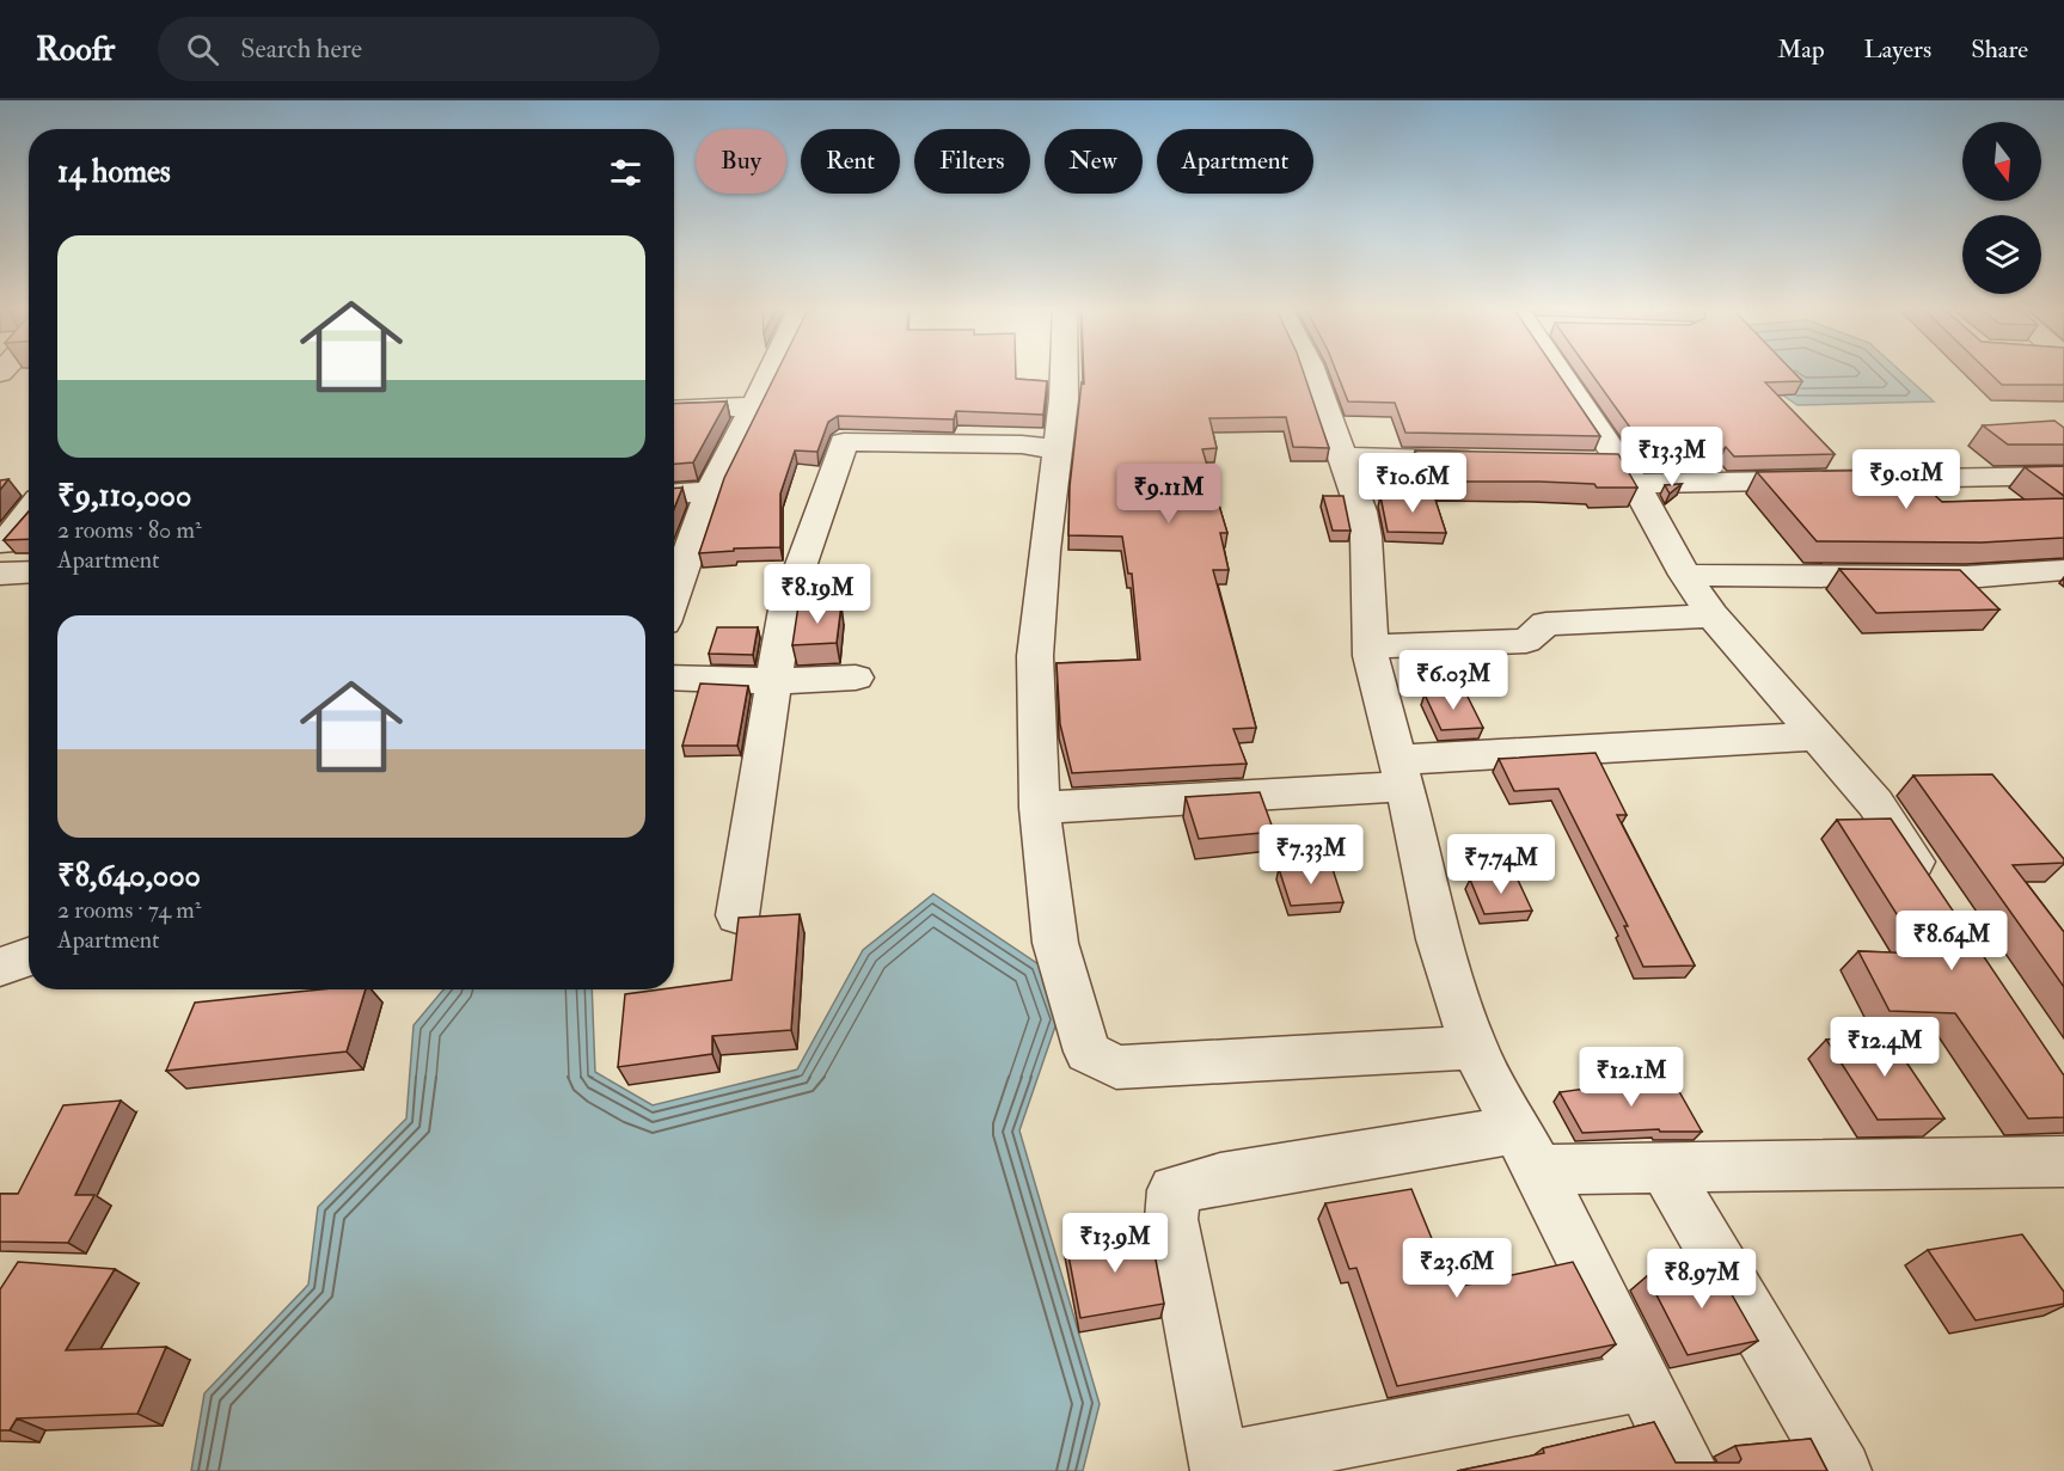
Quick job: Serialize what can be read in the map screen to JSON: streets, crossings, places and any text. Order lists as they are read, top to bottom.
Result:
{
  "north": "bottom",
  "page": {
    "header": "Roofr",
    "search": "Search here",
    "nav": ["Map", "Layers", "Share"],
    "chip": [
      "Buy",
      "Rent",
      "Filters",
      "New",
      "Apartment"
    ],
    "heading": "14 homes",
    "list": [
      {
        "name": "₹9,110,000",
        "note": "2 rooms · 80 m² · Apartment"
      },
      {
        "name": "₹8,640,000",
        "note": "2 rooms · 74 m² · Apartment"
      }
    ],
    "price": [
      "₹13.3M",
      "₹9.01M",
      "₹10.6M",
      "₹9.11M",
      "₹8.19M",
      "₹6.03M",
      "₹7.33M",
      "₹7.74M",
      "₹8.64M",
      "₹12.4M",
      "₹12.1M",
      "₹13.9M",
      "₹23.6M",
      "₹8.97M"
    ]
  }
}
